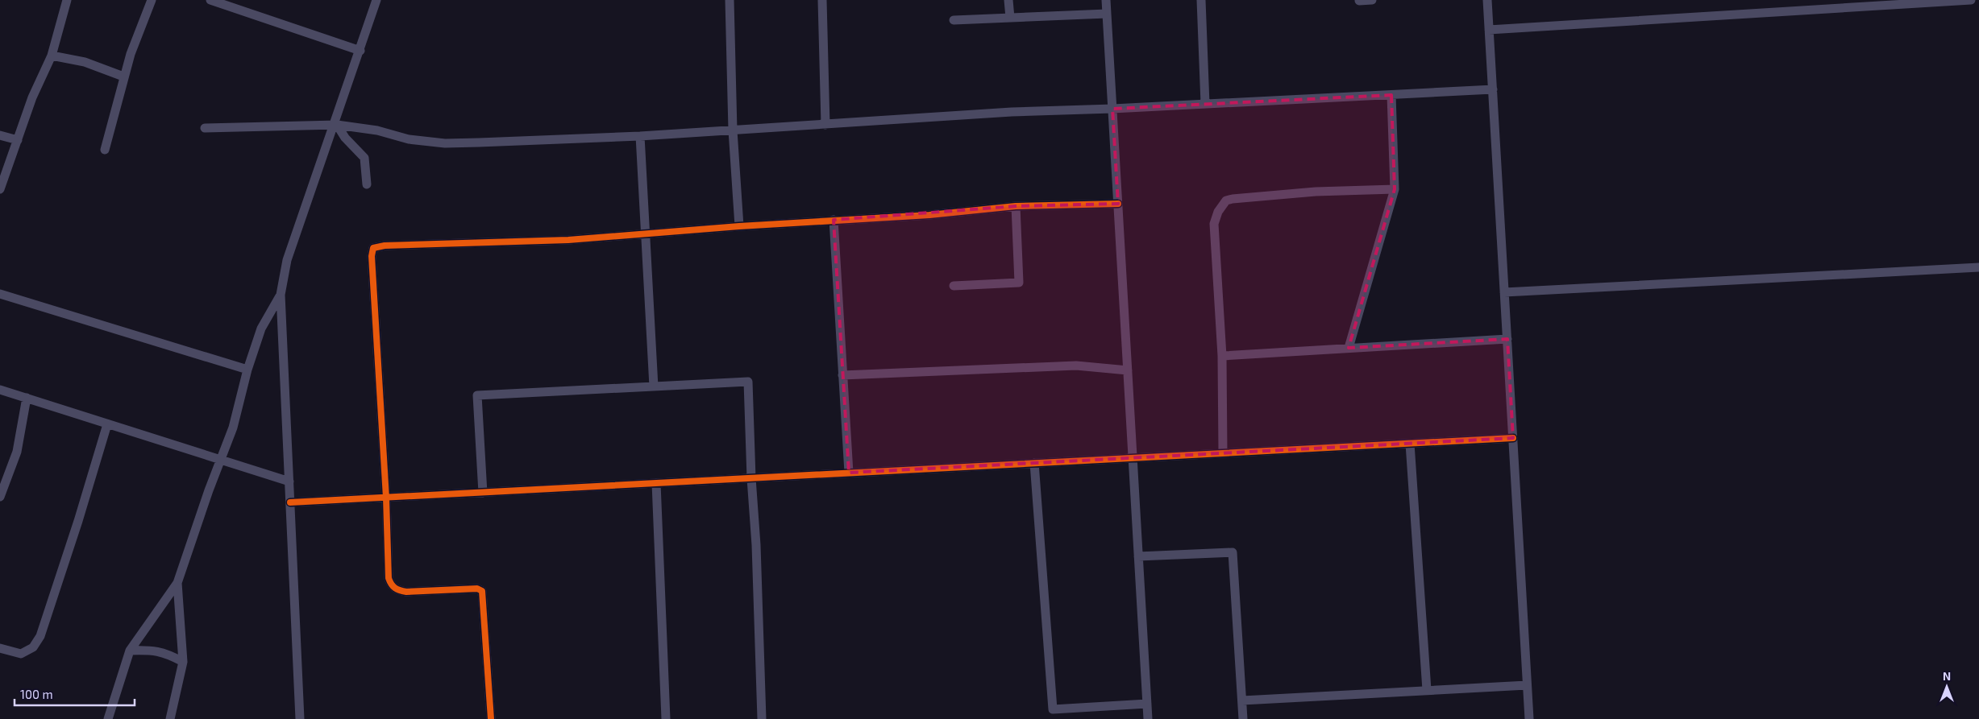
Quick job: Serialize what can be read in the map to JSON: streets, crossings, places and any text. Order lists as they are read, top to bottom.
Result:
{
  "scale_bar": "100 m",
  "north": "top"
}
